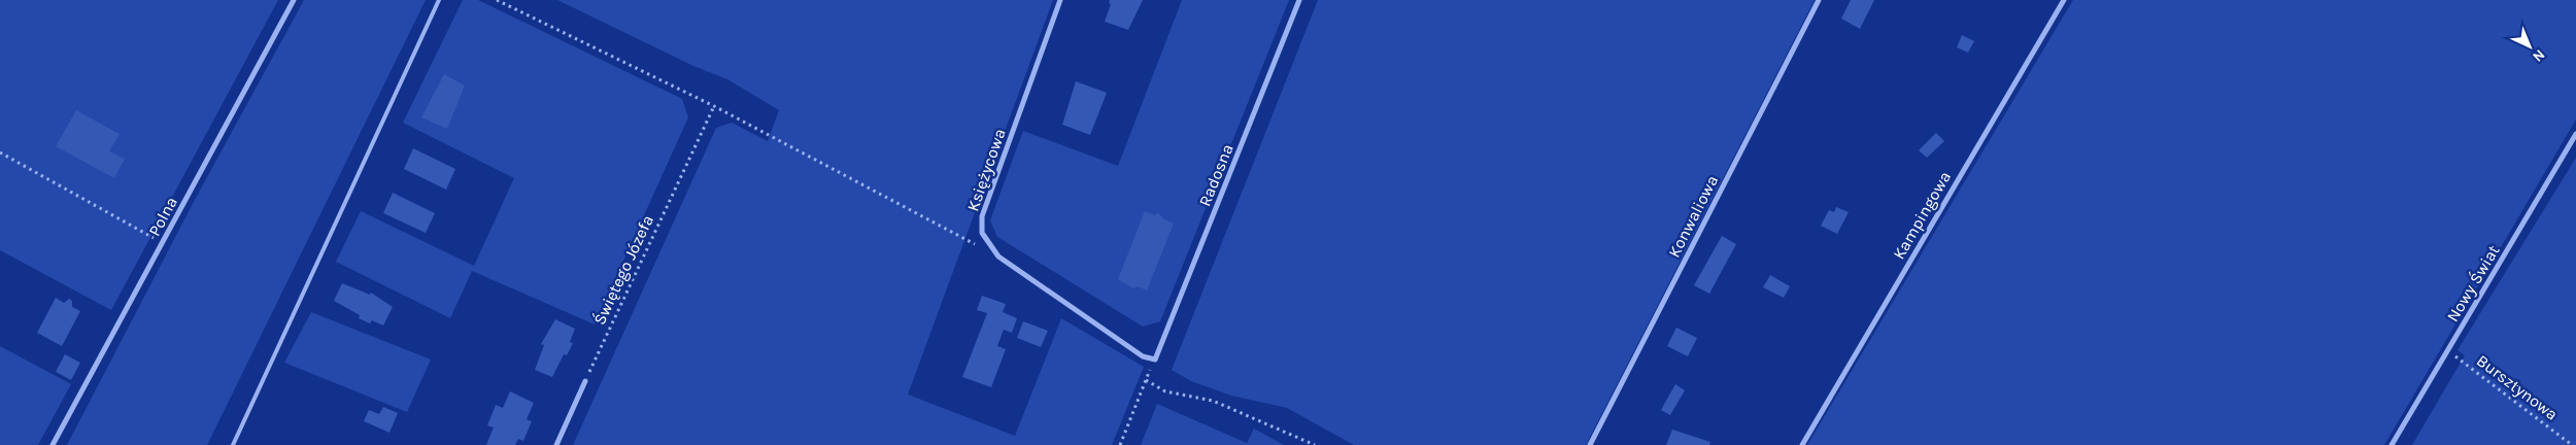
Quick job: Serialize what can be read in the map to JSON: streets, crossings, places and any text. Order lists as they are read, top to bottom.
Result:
{
  "streets": {
    "street": [
      "Księżycowa",
      "Radosna",
      "Kampingowa",
      "Polna",
      "Konwaliowa",
      "Nowy Świat"
    ],
    "path": ["Świętego Józefa", "Bursztynowa"]
  },
  "crossings": [
    ["Księżycowa", "Radosna"],
    ["Nowy Świat", "Bursztynowa"]
  ],
  "north": "bottom right"
}
